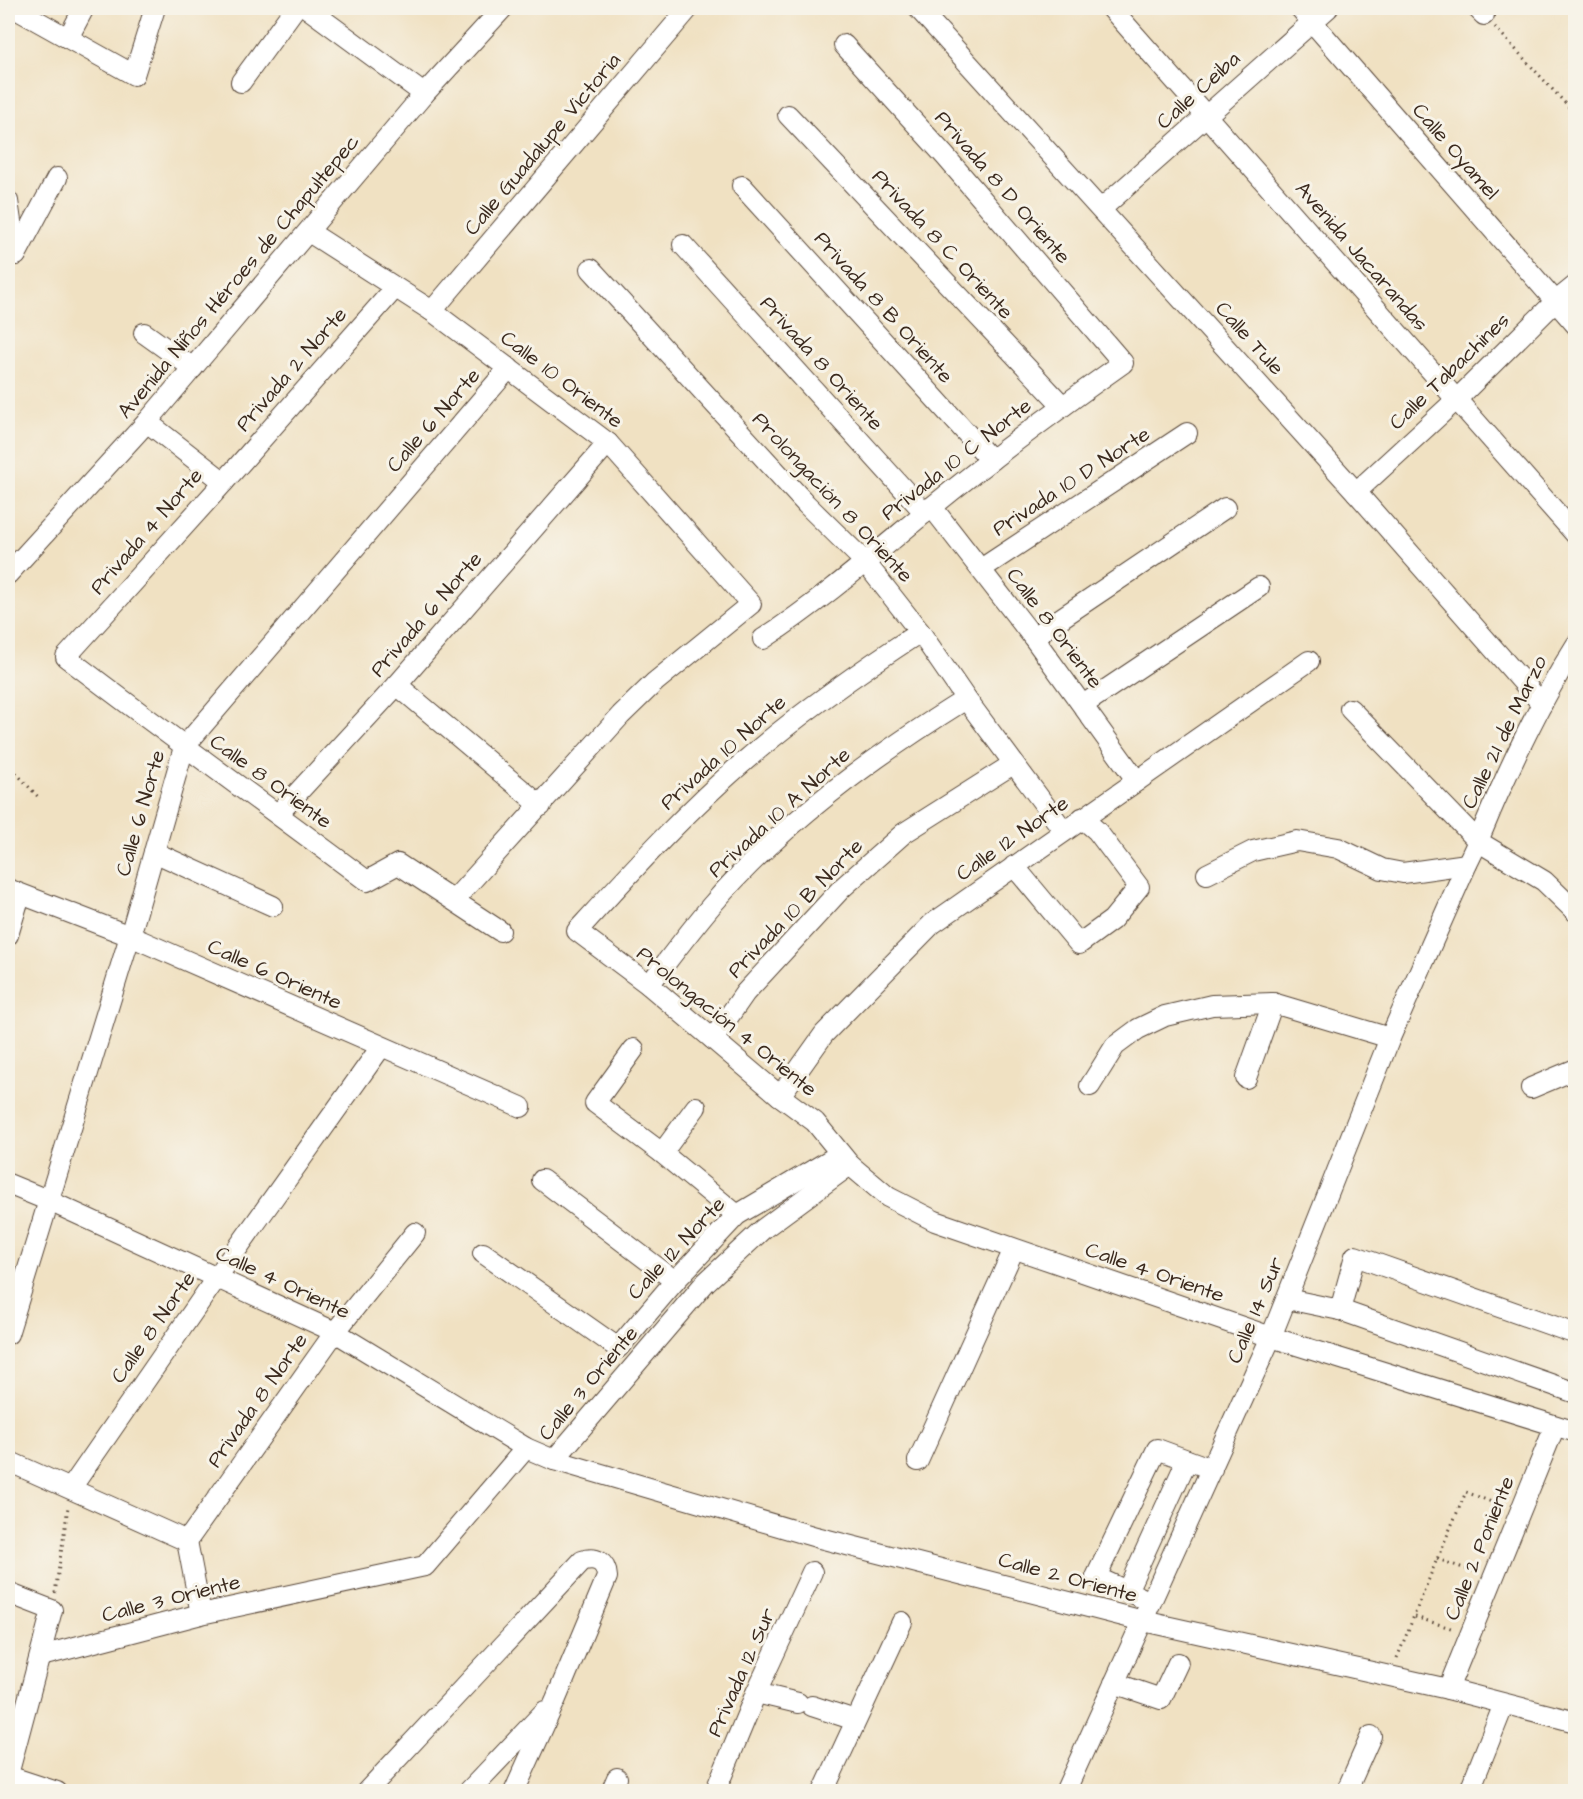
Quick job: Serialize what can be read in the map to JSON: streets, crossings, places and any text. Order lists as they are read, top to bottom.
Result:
{
  "streets": {
    "street": [
      "Calle Ceiba",
      "Calle Guadalupe Victoria",
      "Calle Oyamel",
      "Privada 8 D Oriente",
      "Privada 8 C Oriente",
      "Avenida Jacarandas",
      "Avenida Niños Héroes de Chapultepec",
      "Privada 8 B Oriente",
      "Calle Tule",
      "Privada 8 Oriente",
      "Privada 2 Norte",
      "Calle Tabachines",
      "Calle 10 Oriente",
      "Calle 6 Norte",
      "Privada 10 C Norte",
      "Privada 10 D Norte",
      "Prolongación 8 Oriente",
      "Privada 4 Norte",
      "Privada 6 Norte",
      "Calle 8 Oriente",
      "Calle 21 de Marzo",
      "Privada 10 Norte",
      "Privada 10 A Norte",
      "Calle 12 Norte",
      "Privada 10 B Norte",
      "Calle 6 Oriente",
      "Prolongación 4 Oriente",
      "Calle 4 Oriente",
      "Calle 14 Sur",
      "Calle 8 Norte",
      "Calle 3 Oriente",
      "Privada 8 Norte",
      "Calle 2 Poniente",
      "Calle 2 Oriente",
      "Privada 12 Sur"
    ]
  },
  "crossings": [
    ["Calle Ceiba", "Calle Oyamel"],
    ["Calle Ceiba", "Avenida Jacarandas"],
    ["Calle Ceiba", "Calle Tule"],
    ["Calle Guadalupe Victoria", "Calle 10 Oriente"],
    ["Calle Oyamel", "Calle Tabachines"],
    ["Privada 8 D Oriente", "Privada 10 C Norte"],
    ["Privada 8 C Oriente", "Privada 10 C Norte"],
    ["Avenida Jacarandas", "Calle Tabachines"],
    ["Avenida Niños Héroes de Chapultepec", "Calle 10 Oriente"],
    ["Avenida Niños Héroes de Chapultepec", "Privada 4 Norte"],
    ["Privada 8 B Oriente", "Privada 10 C Norte"],
    ["Calle Tule", "Calle Tabachines"],
    ["Calle Tule", "Calle 21 de Marzo"],
    ["Privada 8 Oriente", "Privada 10 C Norte"],
    ["Privada 8 Oriente", "Calle 8 Oriente"],
    ["Privada 2 Norte", "Calle 10 Oriente"],
    ["Privada 2 Norte", "Privada 4 Norte"],
    ["Calle 10 Oriente", "Calle 6 Norte"],
    ["Calle 10 Oriente", "Privada 6 Norte"],
    ["Calle 6 Norte", "Calle 8 Oriente"],
    ["Calle 6 Norte", "Calle 6 Oriente"],
    ["Calle 6 Norte", "Calle 4 Oriente"],
    ["Privada 10 C Norte", "Prolongación 8 Oriente"],
    ["Privada 10 C Norte", "Calle 8 Oriente"],
    ["Privada 10 D Norte", "Calle 8 Oriente"],
    ["Prolongación 8 Oriente", "Privada 10 Norte"],
    ["Prolongación 8 Oriente", "Privada 10 A Norte"],
    ["Prolongación 8 Oriente", "Calle 12 Norte"],
    ["Prolongación 8 Oriente", "Privada 10 B Norte"],
    ["Privada 4 Norte", "Calle 8 Oriente"],
    ["Privada 6 Norte", "Calle 8 Oriente"],
    ["Calle 8 Oriente", "Calle 12 Norte"],
    ["Calle 21 de Marzo", "Calle 14 Sur"],
    ["Privada 10 Norte", "Prolongación 4 Oriente"],
    ["Privada 10 A Norte", "Prolongación 4 Oriente"],
    ["Calle 12 Norte", "Prolongación 4 Oriente"],
    ["Calle 12 Norte", "Calle 4 Oriente"],
    ["Calle 12 Norte", "Calle 3 Oriente"],
    ["Privada 10 B Norte", "Prolongación 4 Oriente"],
    ["Calle 6 Oriente", "Calle 8 Norte"],
    ["Prolongación 4 Oriente", "Calle 4 Oriente"],
    ["Prolongación 4 Oriente", "Calle 3 Oriente"],
    ["Calle 4 Oriente", "Calle 14 Sur"],
    ["Calle 4 Oriente", "Calle 8 Norte"],
    ["Calle 4 Oriente", "Calle 3 Oriente"],
    ["Calle 4 Oriente", "Privada 8 Norte"],
    ["Calle 4 Oriente", "Calle 2 Poniente"],
    ["Calle 14 Sur", "Calle 2 Oriente"],
    ["Calle 3 Oriente", "Calle 2 Oriente"],
    ["Calle 2 Poniente", "Calle 2 Oriente"]
  ]
}
